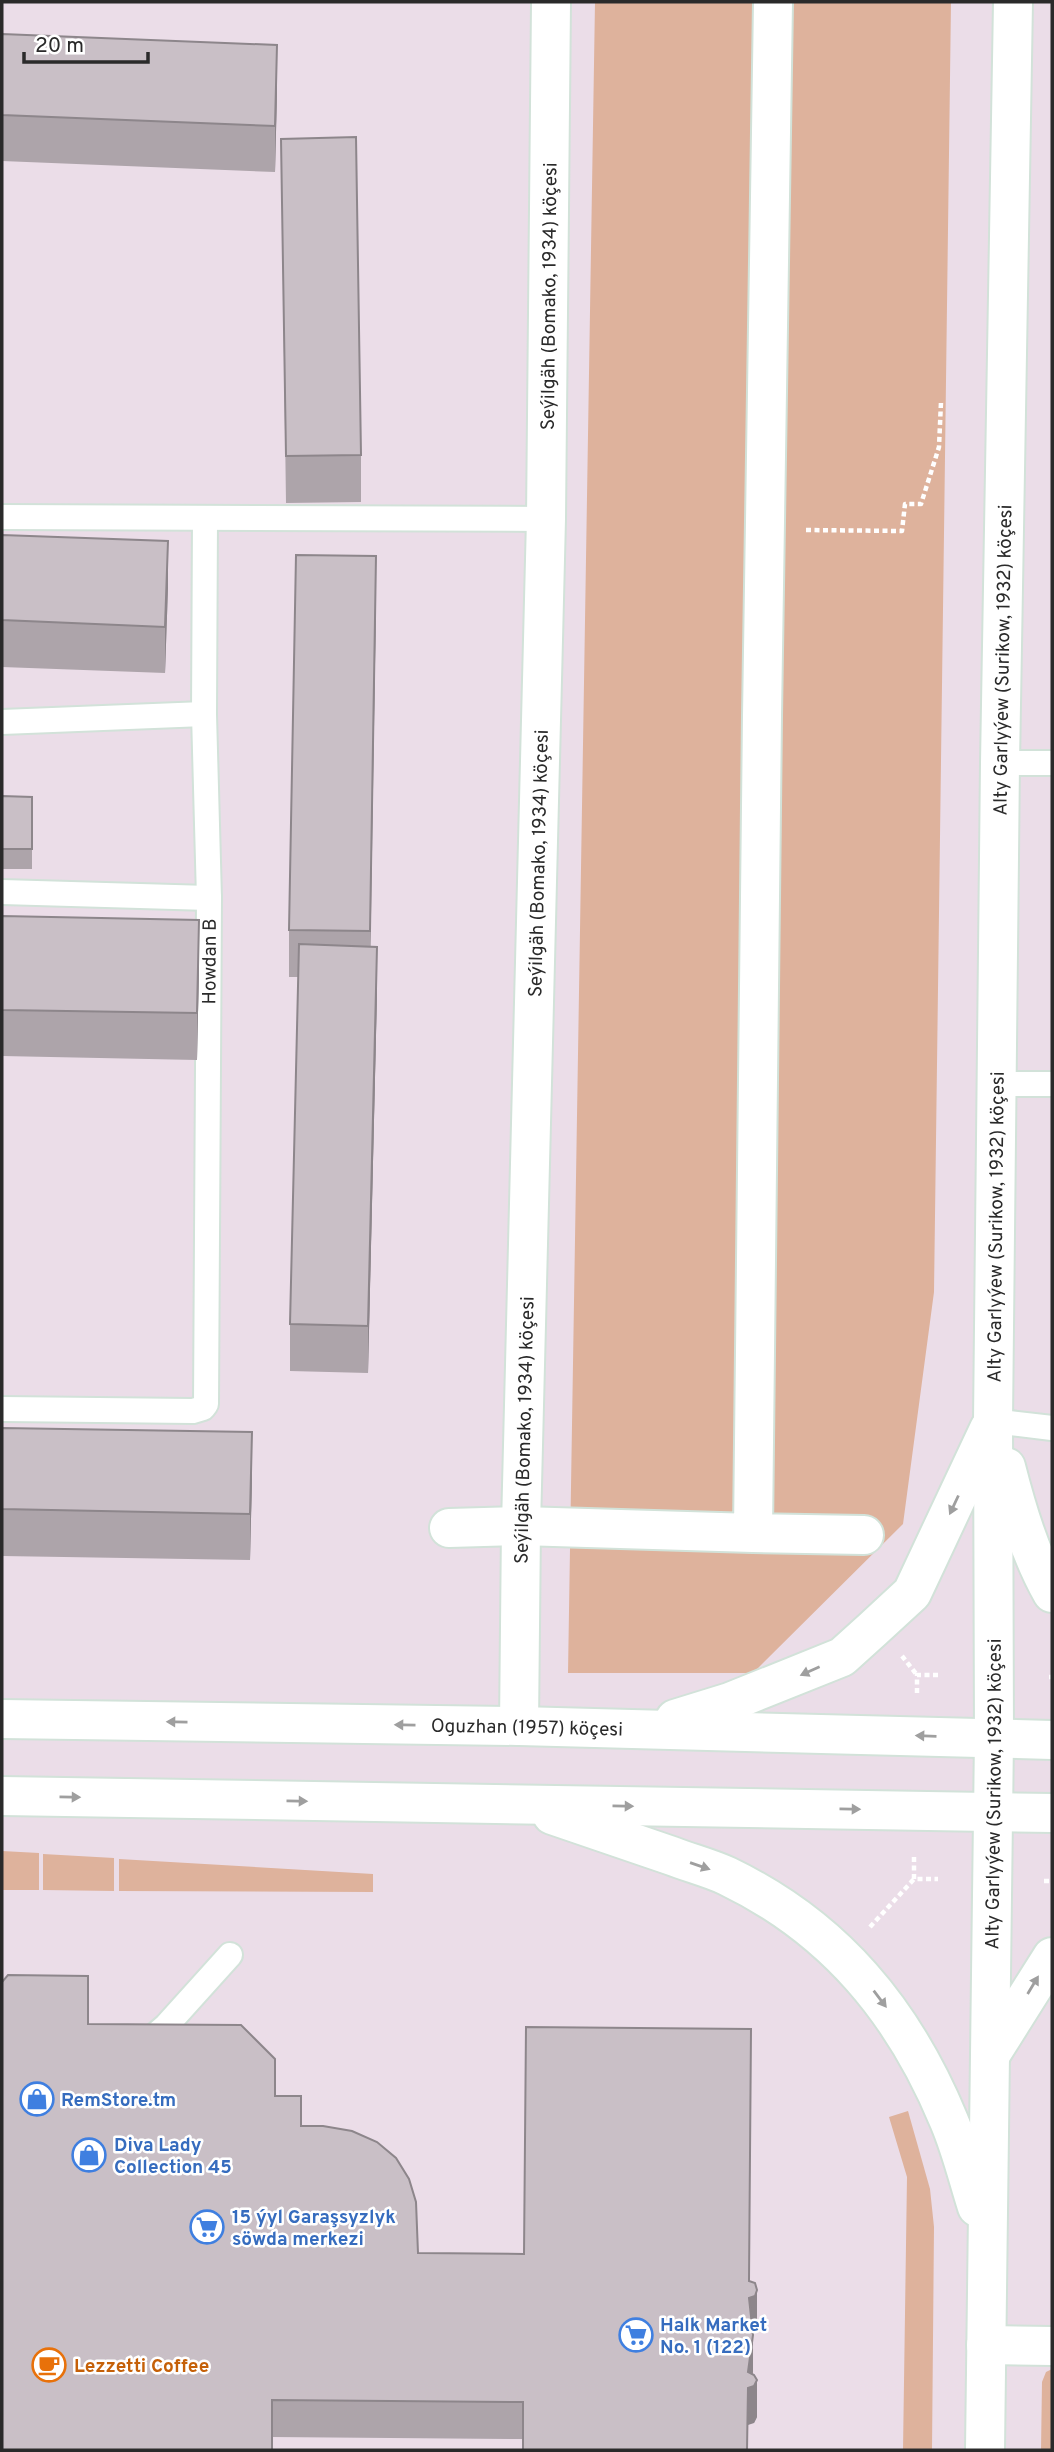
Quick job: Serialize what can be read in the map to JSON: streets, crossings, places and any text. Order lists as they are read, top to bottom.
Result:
{
  "streets": {
    "street": ["Seýilgäh (Bomako, 1934) köçesi", "Alty Garlyýew (Surikow, 1932) köçesi", "Oguzhan (1957) köçesi"],
    "lane": ["Howdan B"]
  },
  "crossings": [
    ["Seýilgäh (Bomako, 1934) köçesi", "Oguzhan (1957) köçesi"],
    ["Alty Garlyýew (Surikow, 1932) köçesi", "Oguzhan (1957) köçesi"]
  ],
  "places": {
    "shop": ["RemStore.tm", "Diva Lady Collection 45"],
    "supermarket": ["15 ýyl Garaşsyzlyk söwda merkezi", "Halk Market No. 1 (122)"],
    "cafe": ["Lezzetti Coffee"]
  },
  "scale_bar": "20 m"
}
